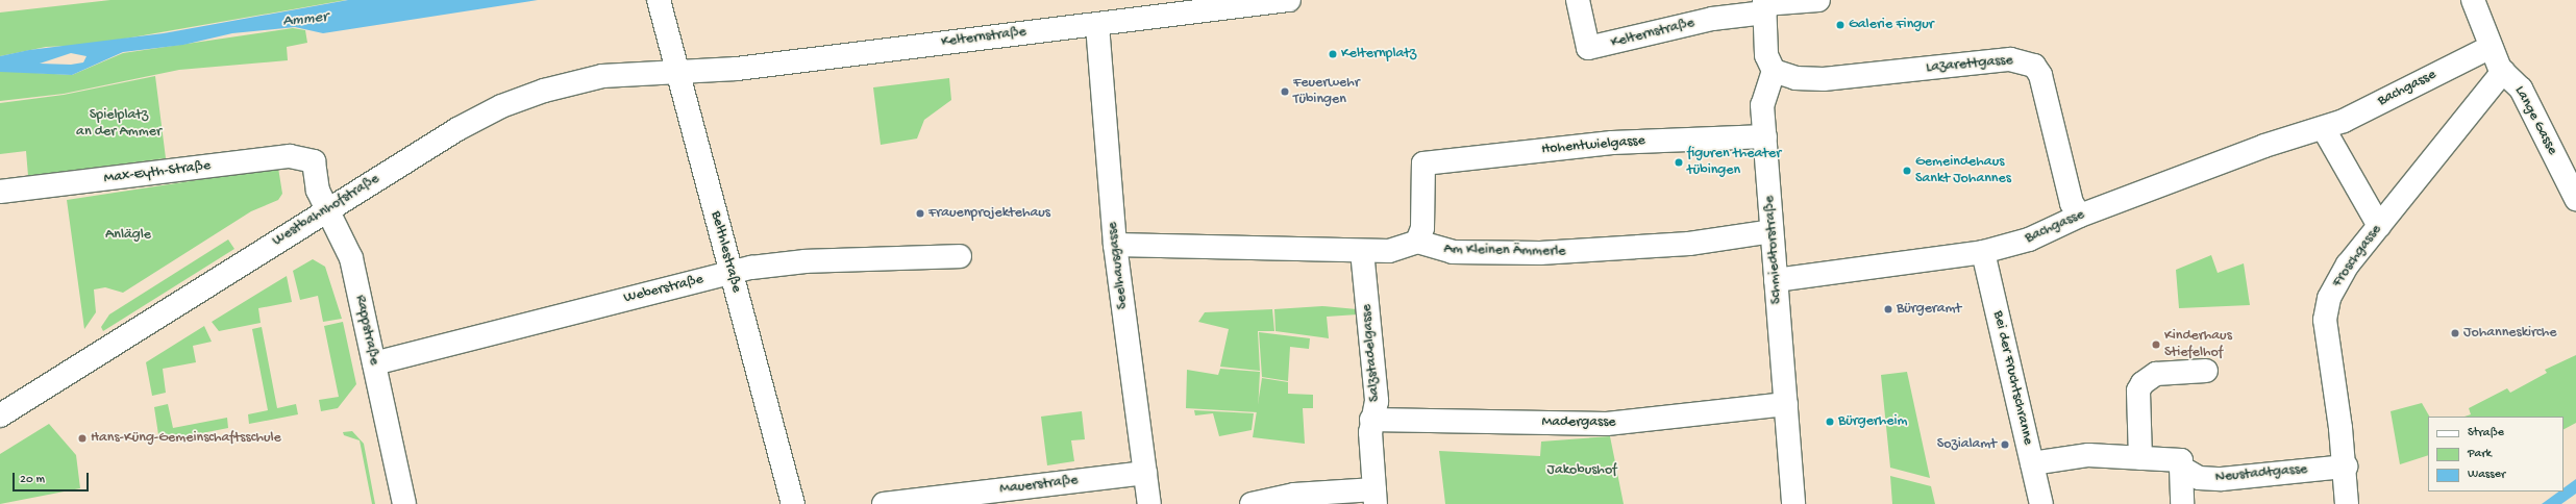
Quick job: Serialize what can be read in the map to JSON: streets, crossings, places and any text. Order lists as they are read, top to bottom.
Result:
{
  "streets": {
    "street": [
      "Kelternstraße",
      "Lazarettgasse",
      "Bachgasse",
      "Lange Gasse",
      "Hohentwielgasse",
      "Max-Eyth-Straße",
      "Westbahnhofstraße",
      "Schmiedtorstraße",
      "Am Kleinen Ämmerle",
      "Belthlestraße",
      "Froschgasse",
      "Seelhausgasse",
      "Weberstraße",
      "Rappstraße",
      "Salzstadelgasse",
      "Bei der Fruchtschranne",
      "Madergasse",
      "Neustadtgasse",
      "Mauerstraße"
    ]
  },
  "crossings": [
    ["Kelternstraße", "Westbahnhofstraße"],
    ["Kelternstraße", "Belthlestraße"],
    ["Kelternstraße", "Seelhausgasse"],
    ["Lazarettgasse", "Bachgasse"],
    ["Lazarettgasse", "Schmiedtorstraße"],
    ["Bachgasse", "Lange Gasse"],
    ["Bachgasse", "Schmiedtorstraße"],
    ["Bachgasse", "Bei der Fruchtschranne"],
    ["Lange Gasse", "Froschgasse"],
    ["Hohentwielgasse", "Schmiedtorstraße"],
    ["Hohentwielgasse", "Am Kleinen Ämmerle"],
    ["Max-Eyth-Straße", "Rappstraße"],
    ["Westbahnhofstraße", "Belthlestraße"],
    ["Westbahnhofstraße", "Rappstraße"],
    ["Schmiedtorstraße", "Am Kleinen Ämmerle"],
    ["Schmiedtorstraße", "Madergasse"],
    ["Belthlestraße", "Weberstraße"],
    ["Froschgasse", "Neustadtgasse"],
    ["Seelhausgasse", "Mauerstraße"],
    ["Weberstraße", "Rappstraße"],
    ["Salzstadelgasse", "Madergasse"],
    ["Bei der Fruchtschranne", "Neustadtgasse"]
  ],
  "water": ["Ammer"],
  "parks": ["Spielplatz an der Ammer", "Anlägle", "Jakobushof"],
  "places": [
    "Galerie Fingur",
    "Kelternplatz",
    "Feuerwehr Tübingen",
    "figuren theater tübingen",
    "Gemeindehaus Sankt Johannes",
    "Frauenprojektehaus",
    "Bürgeramt",
    "Johanneskirche",
    "Kinderhaus Stiefelhof",
    "Bürgerheim",
    "Hans-Küng-Gemeinschaftsschule",
    "Sozialamt"
  ],
  "legend": ["Straße", "Park", "Wasser"],
  "scale_bar": "20 m"
}
